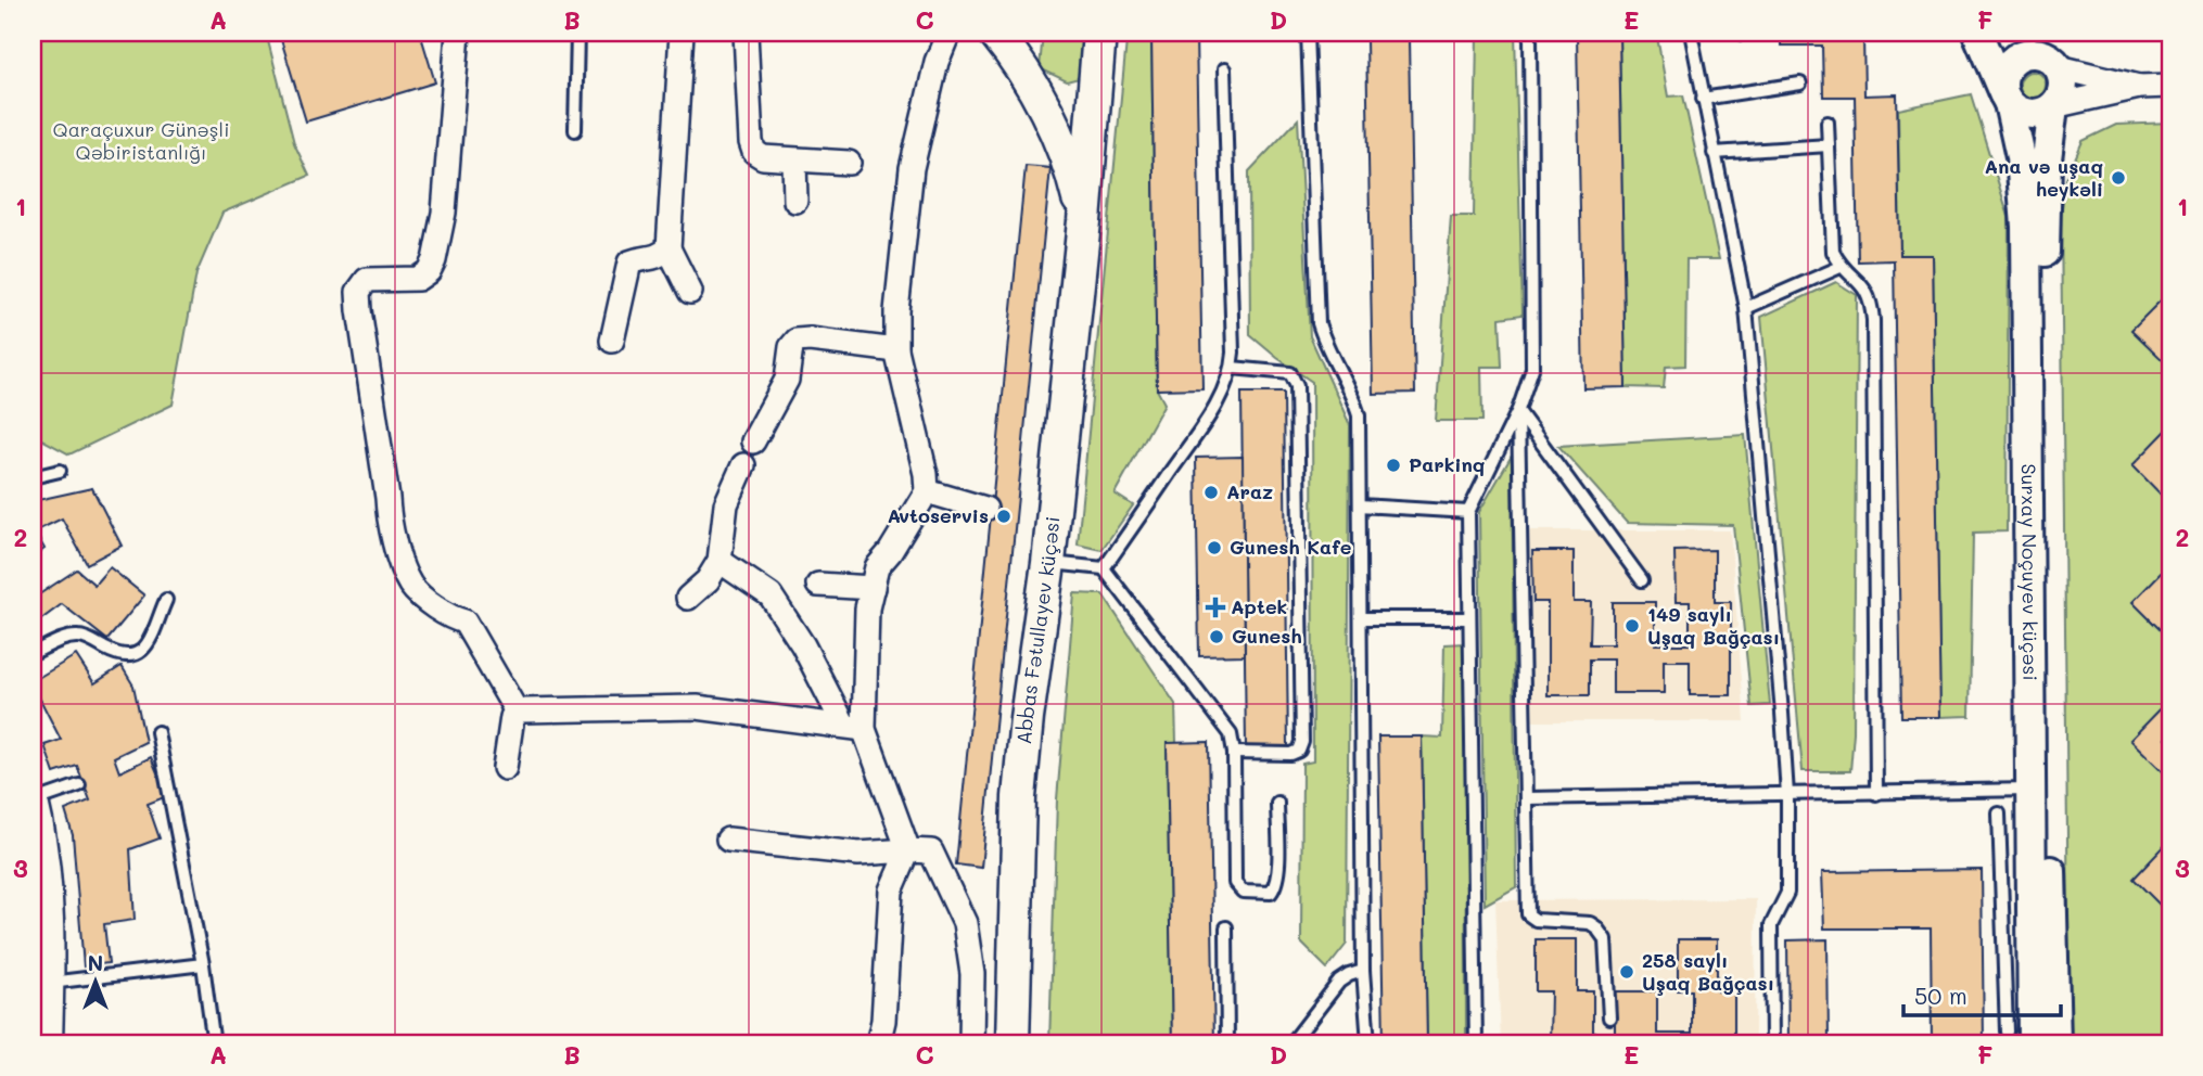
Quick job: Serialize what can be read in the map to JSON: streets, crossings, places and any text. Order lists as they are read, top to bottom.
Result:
{
  "streets": {
    "main road": ["Abbas Fətullayev küçəsi"],
    "street": ["Surxay Noçuyev küçəsi"]
  },
  "parks": ["Qaraçuxur Günəşli Qəbiristanlığı"],
  "places": {
    "other": [
      "Ana və uşaq heykəli",
      "Parkinq",
      "Araz",
      "Avtoservis",
      "Gunesh Kafe",
      "149 saylı Uşaq Bağçası",
      "Gunesh",
      "258 saylı Uşaq Bağçası"
    ],
    "health": ["Aptek"]
  },
  "scale_bar": "50 m",
  "north": "top",
  "grid": {
    "columns": [
      "A",
      "B",
      "C",
      "D",
      "E",
      "F"
    ],
    "rows": ["1", "2", "3"]
  }
}
